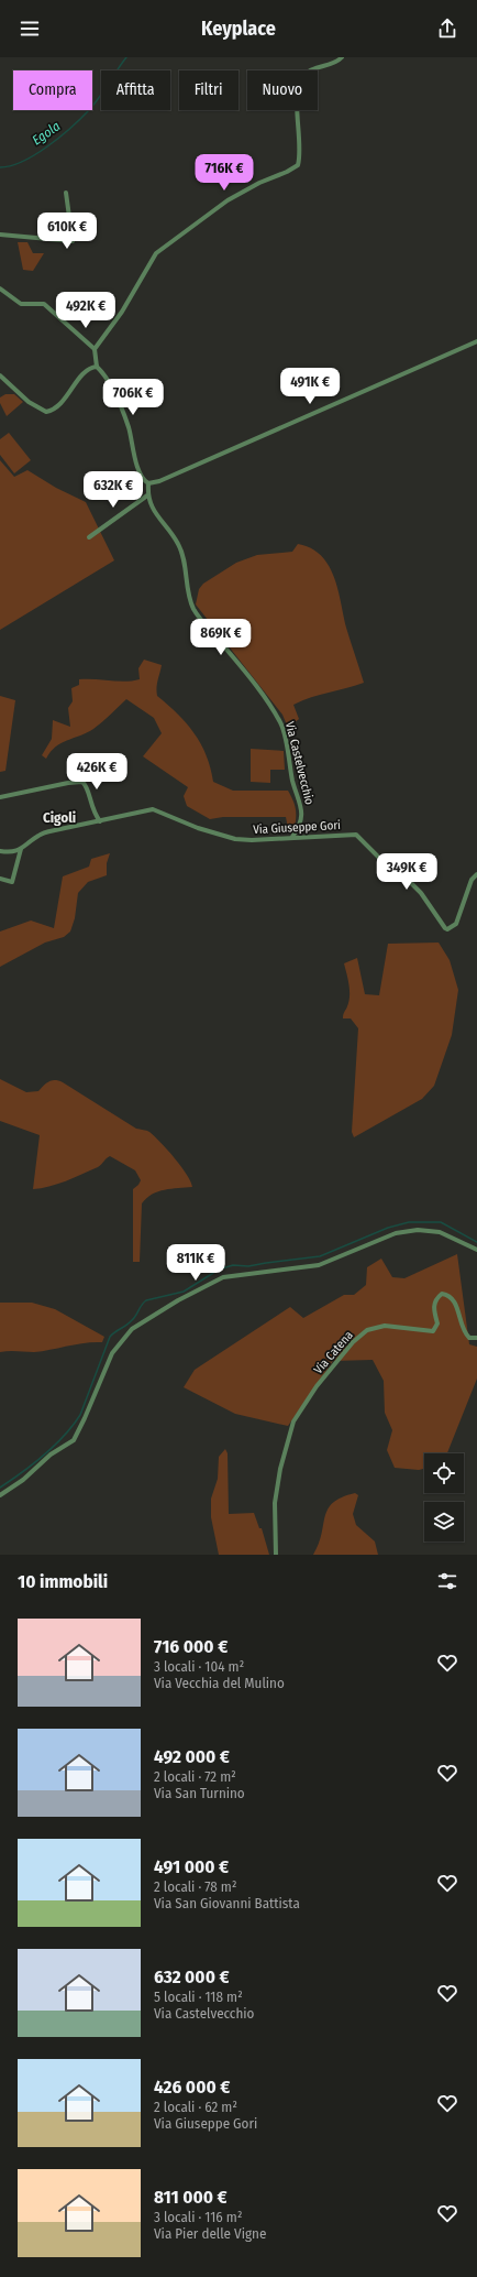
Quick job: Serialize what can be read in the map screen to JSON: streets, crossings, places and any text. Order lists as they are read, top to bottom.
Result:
{
  "streets": {
    "street": ["Via Castelvecchio", "Via Giuseppe Gori", "Via Catena"]
  },
  "crossings": [
    ["Via Castelvecchio", "Via Giuseppe Gori"]
  ],
  "districts": ["Cigoli"],
  "water": ["Egola"],
  "page": {
    "header": "Keyplace",
    "chip": [
      "Compra",
      "Affitta",
      "Filtri",
      "Nuovo"
    ],
    "price": [
      "716K €",
      "610K €",
      "492K €",
      "491K €",
      "706K €",
      "632K €",
      "869K €",
      "426K €",
      "349K €",
      "811K €"
    ],
    "heading": "10 immobili",
    "list": [
      {
        "name": "716 000 €",
        "note": "3 locali · 104 m² · Via Vecchia del Mulino"
      },
      {
        "name": "492 000 €",
        "note": "2 locali · 72 m² · Via San Turnino"
      },
      {
        "name": "491 000 €",
        "note": "2 locali · 78 m² · Via San Giovanni Battista"
      },
      {
        "name": "632 000 €",
        "note": "5 locali · 118 m² · Via Castelvecchio"
      },
      {
        "name": "426 000 €",
        "note": "2 locali · 62 m² · Via Giuseppe Gori"
      },
      {
        "name": "811 000 €",
        "note": "3 locali · 116 m² · Via Pier delle Vigne"
      }
    ]
  }
}
